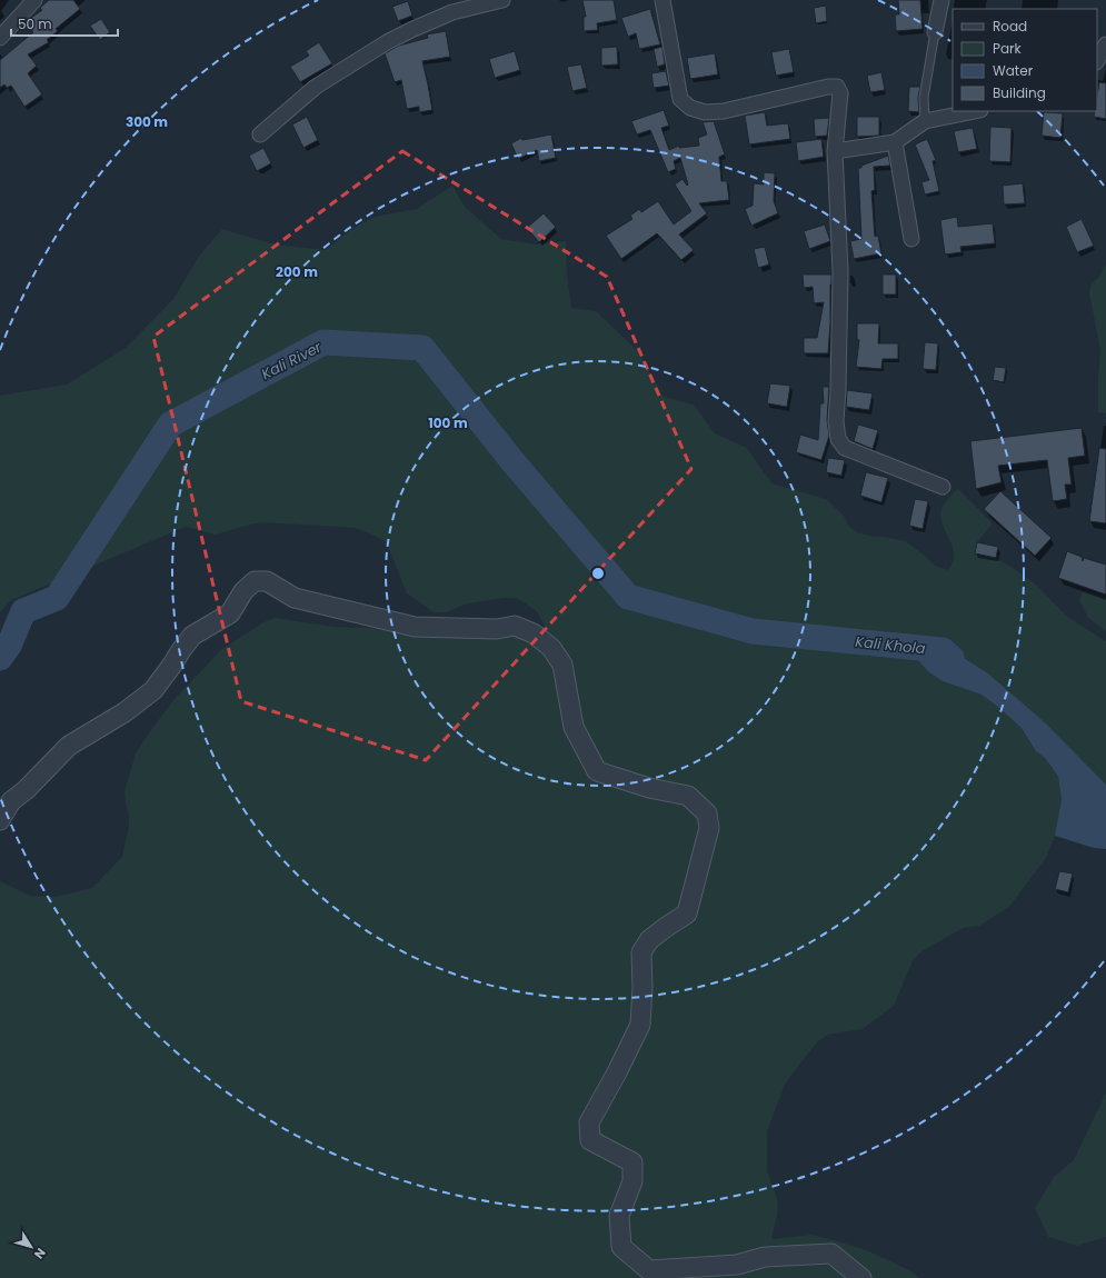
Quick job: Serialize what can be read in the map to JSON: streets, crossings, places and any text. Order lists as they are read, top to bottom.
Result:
{
  "water": ["Kali River", "Kali Khola"],
  "legend": [
    "Road",
    "Park",
    "Water",
    "Building"
  ],
  "scale_bar": "50 m",
  "north": "bottom right",
  "rings": ["300 m", "200 m", "100 m"]
}
